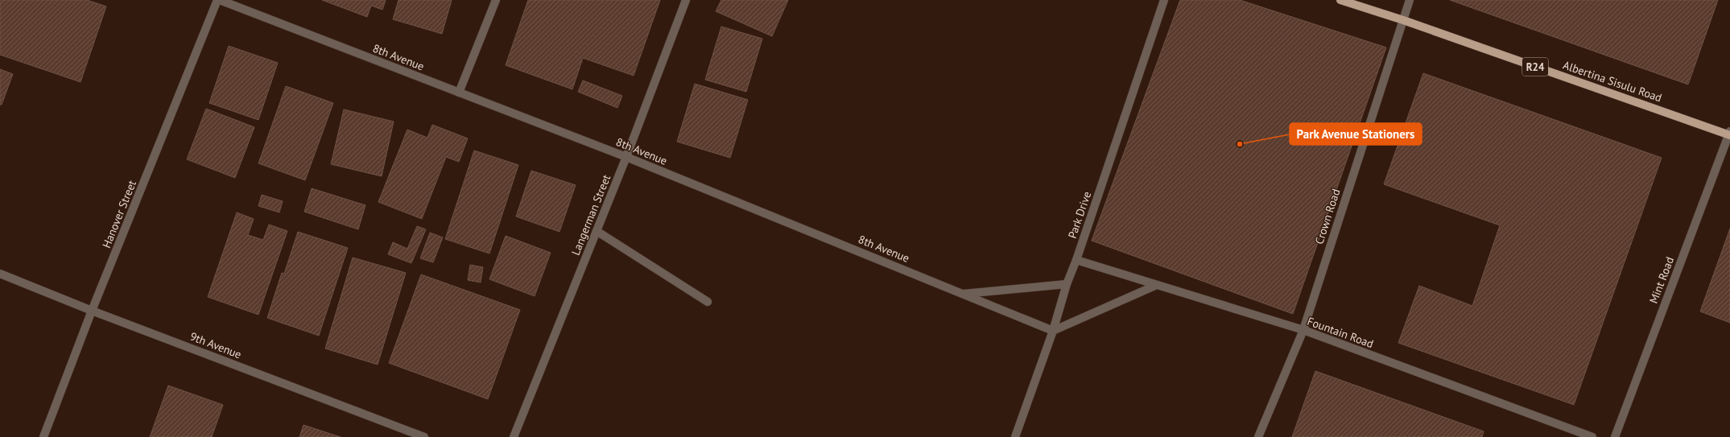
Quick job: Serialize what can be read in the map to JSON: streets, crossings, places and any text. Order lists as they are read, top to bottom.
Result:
{
  "streets": {
    "main road": ["R24", "Albertina Sisulu Road"],
    "street": [
      "8th Avenue",
      "Hanover Street",
      "Langerman Street",
      "Park Drive",
      "Crown Road",
      "Mint Road",
      "Fountain Road",
      "9th Avenue"
    ]
  },
  "crossings": [
    ["8th Avenue", "Hanover Street"],
    ["8th Avenue", "Langerman Street"],
    ["8th Avenue", "Park Drive"],
    ["Albertina Sisulu Road", "Crown Road"],
    ["Albertina Sisulu Road", "Mint Road"],
    ["Hanover Street", "9th Avenue"],
    ["Park Drive", "Fountain Road"],
    ["Crown Road", "Fountain Road"]
  ],
  "places": ["Park Avenue Stationers"]
}
